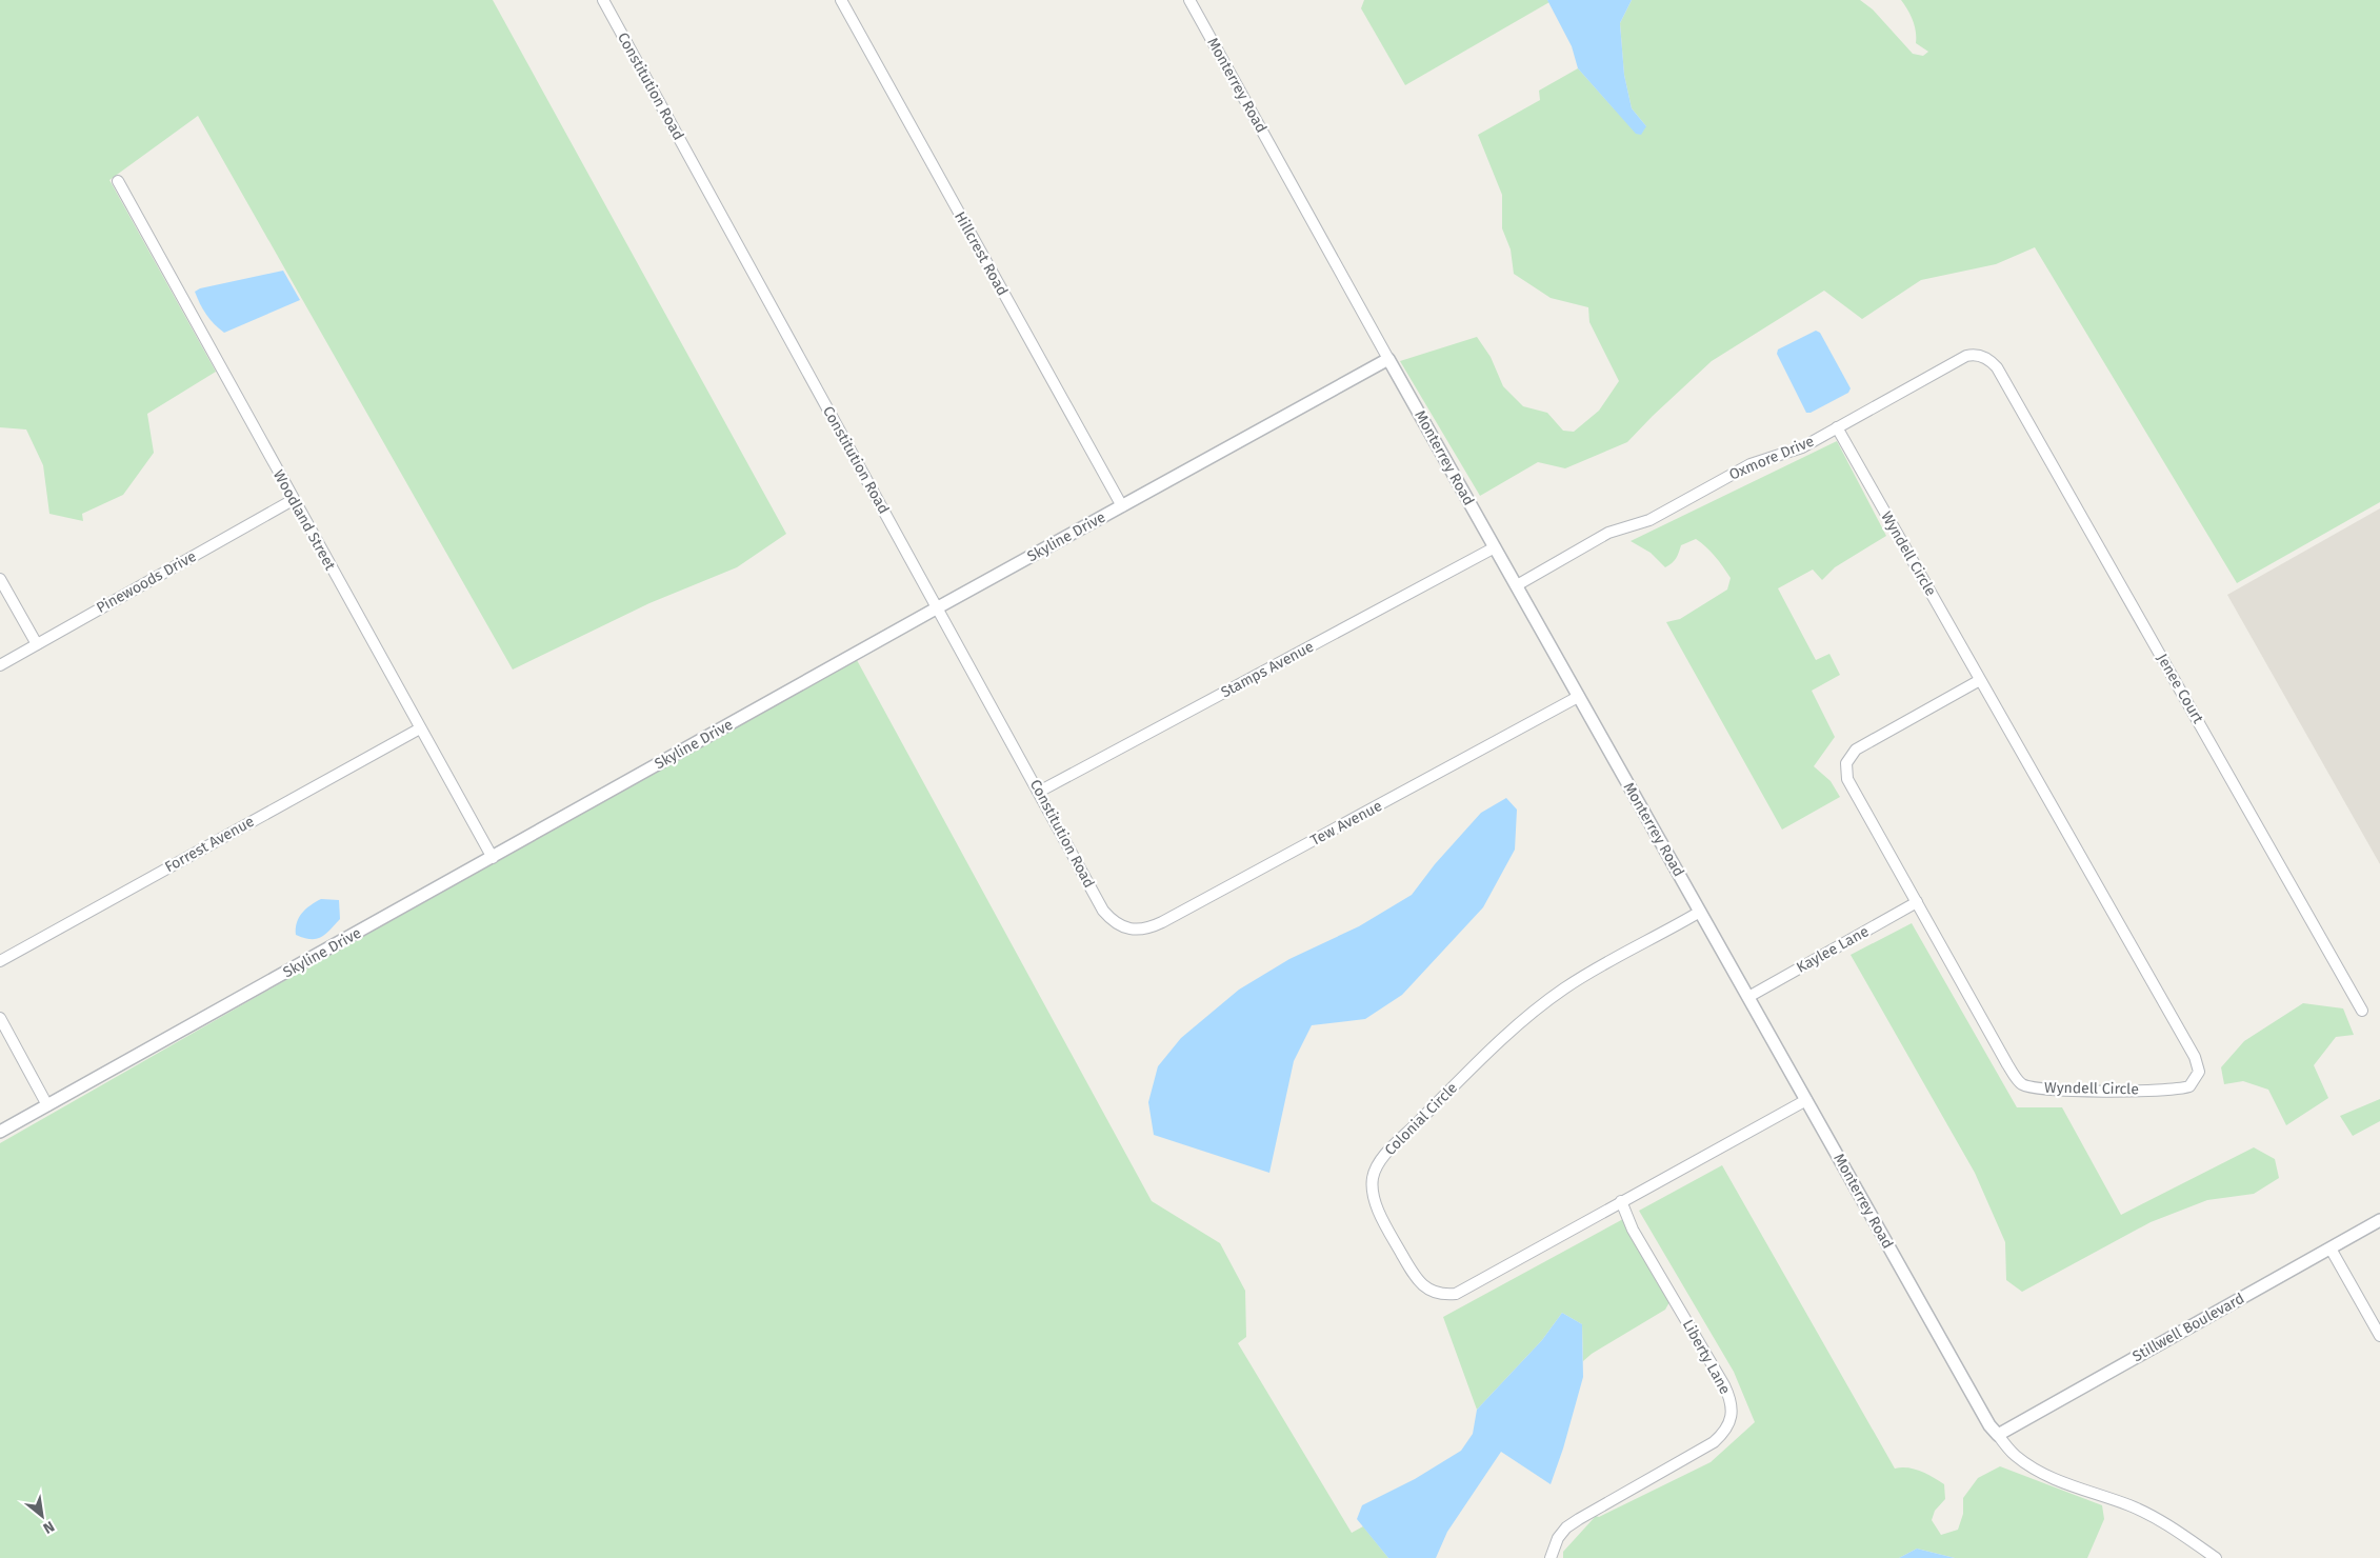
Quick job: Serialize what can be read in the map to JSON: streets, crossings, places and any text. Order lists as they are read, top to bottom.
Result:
{
  "streets": {
    "street": [
      "Monterrey Road",
      "Constitution Road",
      "Hillcrest Road",
      "Oxmore Drive",
      "Woodland Street",
      "Skyline Drive",
      "Wyndell Circle",
      "Pinewoods Drive",
      "Stamps Avenue",
      "Jenee Court",
      "Tew Avenue",
      "Forrest Avenue",
      "Kaylee Lane",
      "Colonial Circle",
      "Stillwell Boulevard",
      "Liberty Lane"
    ]
  },
  "crossings": [
    ["Monterrey Road", "Oxmore Drive"],
    ["Monterrey Road", "Skyline Drive"],
    ["Monterrey Road", "Stamps Avenue"],
    ["Monterrey Road", "Tew Avenue"],
    ["Monterrey Road", "Kaylee Lane"],
    ["Monterrey Road", "Colonial Circle"],
    ["Monterrey Road", "Stillwell Boulevard"],
    ["Constitution Road", "Skyline Drive"],
    ["Constitution Road", "Stamps Avenue"],
    ["Constitution Road", "Tew Avenue"],
    ["Hillcrest Road", "Skyline Drive"],
    ["Oxmore Drive", "Wyndell Circle"],
    ["Oxmore Drive", "Jenee Court"],
    ["Woodland Street", "Skyline Drive"],
    ["Woodland Street", "Pinewoods Drive"],
    ["Woodland Street", "Forrest Avenue"],
    ["Wyndell Circle", "Kaylee Lane"],
    ["Colonial Circle", "Liberty Lane"]
  ],
  "north": "bottom right"
}
